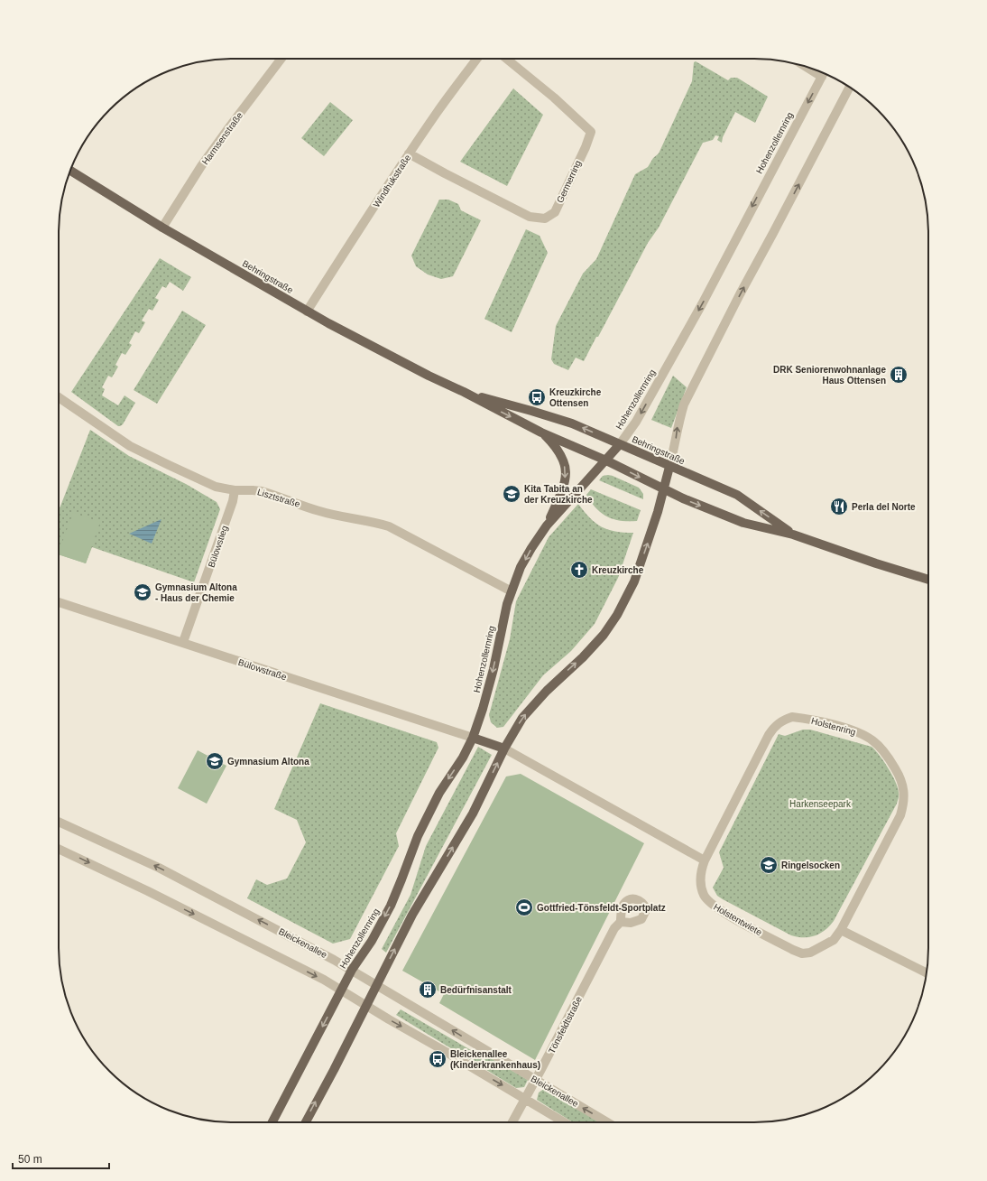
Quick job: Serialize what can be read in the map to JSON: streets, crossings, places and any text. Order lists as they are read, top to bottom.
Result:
{
  "streets": {
    "main road": ["Hohenzollernring", "Behringstraße"],
    "street": [
      "Harmsenstraße",
      "Windhukstraße",
      "Germerring",
      "Lisztstraße",
      "Bülowstieg",
      "Bülowstraße",
      "Holstenring",
      "Holstentwiete",
      "Bleickenallee",
      "Tönsfeldtstraße"
    ]
  },
  "crossings": [
    ["Harmsenstraße", "Behringstraße"],
    ["Hohenzollernring", "Behringstraße"],
    ["Hohenzollernring", "Lisztstraße"],
    ["Hohenzollernring", "Bülowstraße"],
    ["Hohenzollernring", "Bleickenallee"],
    ["Windhukstraße", "Germerring"],
    ["Windhukstraße", "Behringstraße"],
    ["Lisztstraße", "Bülowstieg"],
    ["Bülowstieg", "Bülowstraße"],
    ["Holstenring", "Holstentwiete"],
    ["Bleickenallee", "Tönsfeldtstraße"]
  ],
  "parks": ["Harkenseepark"],
  "places": {
    "building": ["DRK Seniorenwohnanlage Haus Ottensen", "Bedürfnisanstalt"],
    "bus stop": ["Kreuzkirche Ottensen", "Bleickenallee (Kinderkrankenhaus)"],
    "school or university": [
      "Kita Tabita an der Kreuzkirche",
      "Gymnasium Altona - Haus der Chemie",
      "Gymnasium Altona",
      "Ringelsocken"
    ],
    "restaurant": ["Perla del Norte"],
    "church": ["Kreuzkirche"],
    "sports": ["Gottfried-Tönsfeldt-Sportplatz"]
  },
  "scale_bar": "50 m"
}
